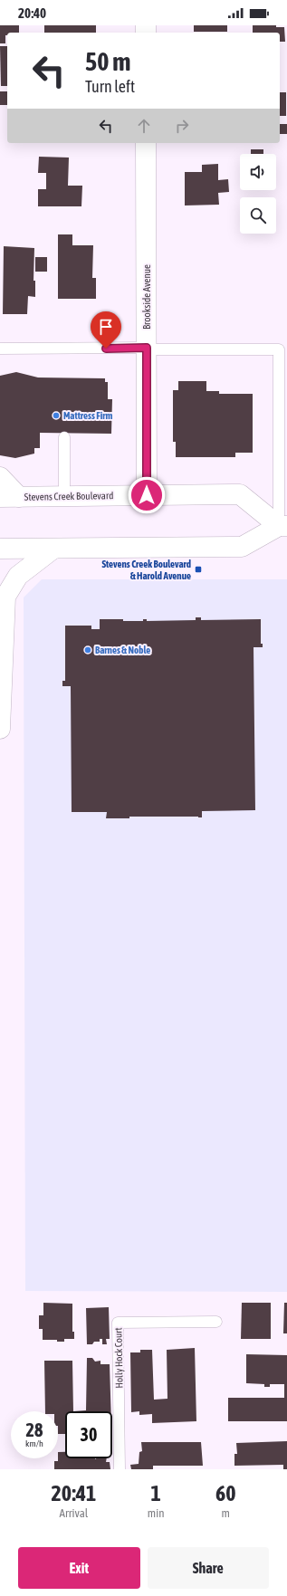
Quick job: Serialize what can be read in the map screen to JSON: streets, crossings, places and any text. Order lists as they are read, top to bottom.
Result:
{
  "streets": {
    "main road": ["Brookside Avenue", "Stevens Creek Boulevard"],
    "lane": ["Holly Hock Court"]
  },
  "crossings": [
    ["Brookside Avenue", "Stevens Creek Boulevard"]
  ],
  "places": {
    "other": ["Mattress Firm", "Barnes & Noble"],
    "transit": ["Stevens Creek Boulevard & Harold Avenue"]
  },
  "page": {
    "status": "20:40",
    "turn": ["50 m", "Turn left"],
    "speed": "28 km/h",
    "limit": "30",
    "eta": [
      "20:41",
      "Arrival",
      "1",
      "min",
      "60",
      "m"
    ],
    "buttons": ["Exit", "Share"]
  }
}
